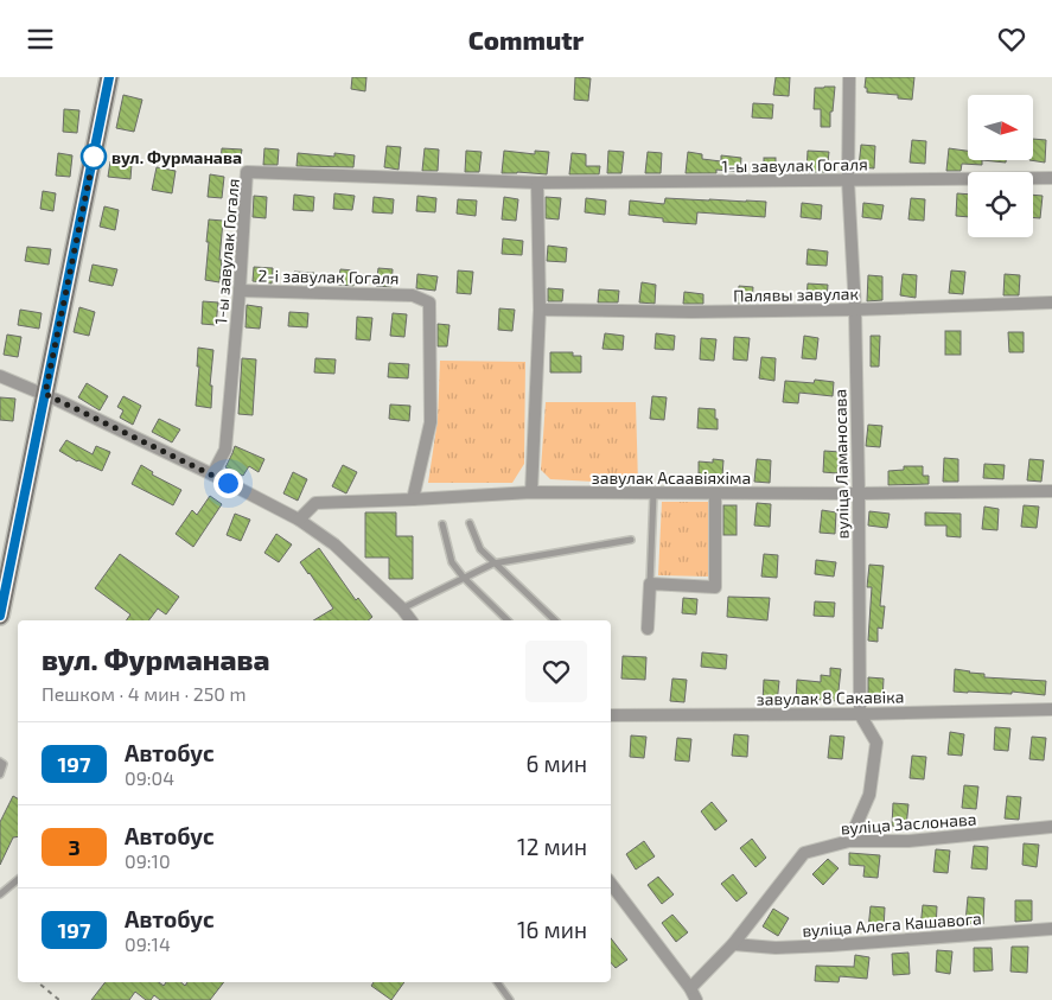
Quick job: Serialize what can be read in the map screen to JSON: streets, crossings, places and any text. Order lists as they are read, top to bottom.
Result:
{
  "streets": {
    "street": [
      "1-ы завулак Гогаля",
      "2-і завулак Гогаля",
      "Палявы завулак",
      "вуліца Ламаносава",
      "завулак Асаавіяхіма",
      "завулак 8 Сакавіка",
      "вуліца Заслонава",
      "вуліца Алега Кашавога"
    ]
  },
  "crossings": [
    ["1-ы завулак Гогаля", "2-і завулак Гогаля"],
    ["1-ы завулак Гогаля", "вуліца Ламаносава"],
    ["2-і завулак Гогаля", "завулак Асаавіяхіма"],
    ["Палявы завулак", "вуліца Ламаносава"],
    ["вуліца Ламаносава", "завулак Асаавіяхіма"],
    ["вуліца Ламаносава", "завулак 8 Сакавіка"],
    ["вуліца Ламаносава", "вуліца Заслонава"],
    ["вуліца Заслонава", "вуліца Алега Кашавога"]
  ],
  "places": ["вул. Фурманава"],
  "lines": ["bus line 197"],
  "north": "right",
  "page": {
    "header": "Commutr",
    "heading": ["вул. Фурманава", "Пешком · 4 мин · 250 m"],
    "list": [
      {
        "mark": "197",
        "name": "Автобус",
        "note": "09:04",
        "value": "6 мин"
      },
      {
        "mark": "3",
        "name": "Автобус",
        "note": "09:10",
        "value": "12 мин"
      },
      {
        "mark": "197",
        "name": "Автобус",
        "note": "09:14",
        "value": "16 мин"
      }
    ]
  }
}
